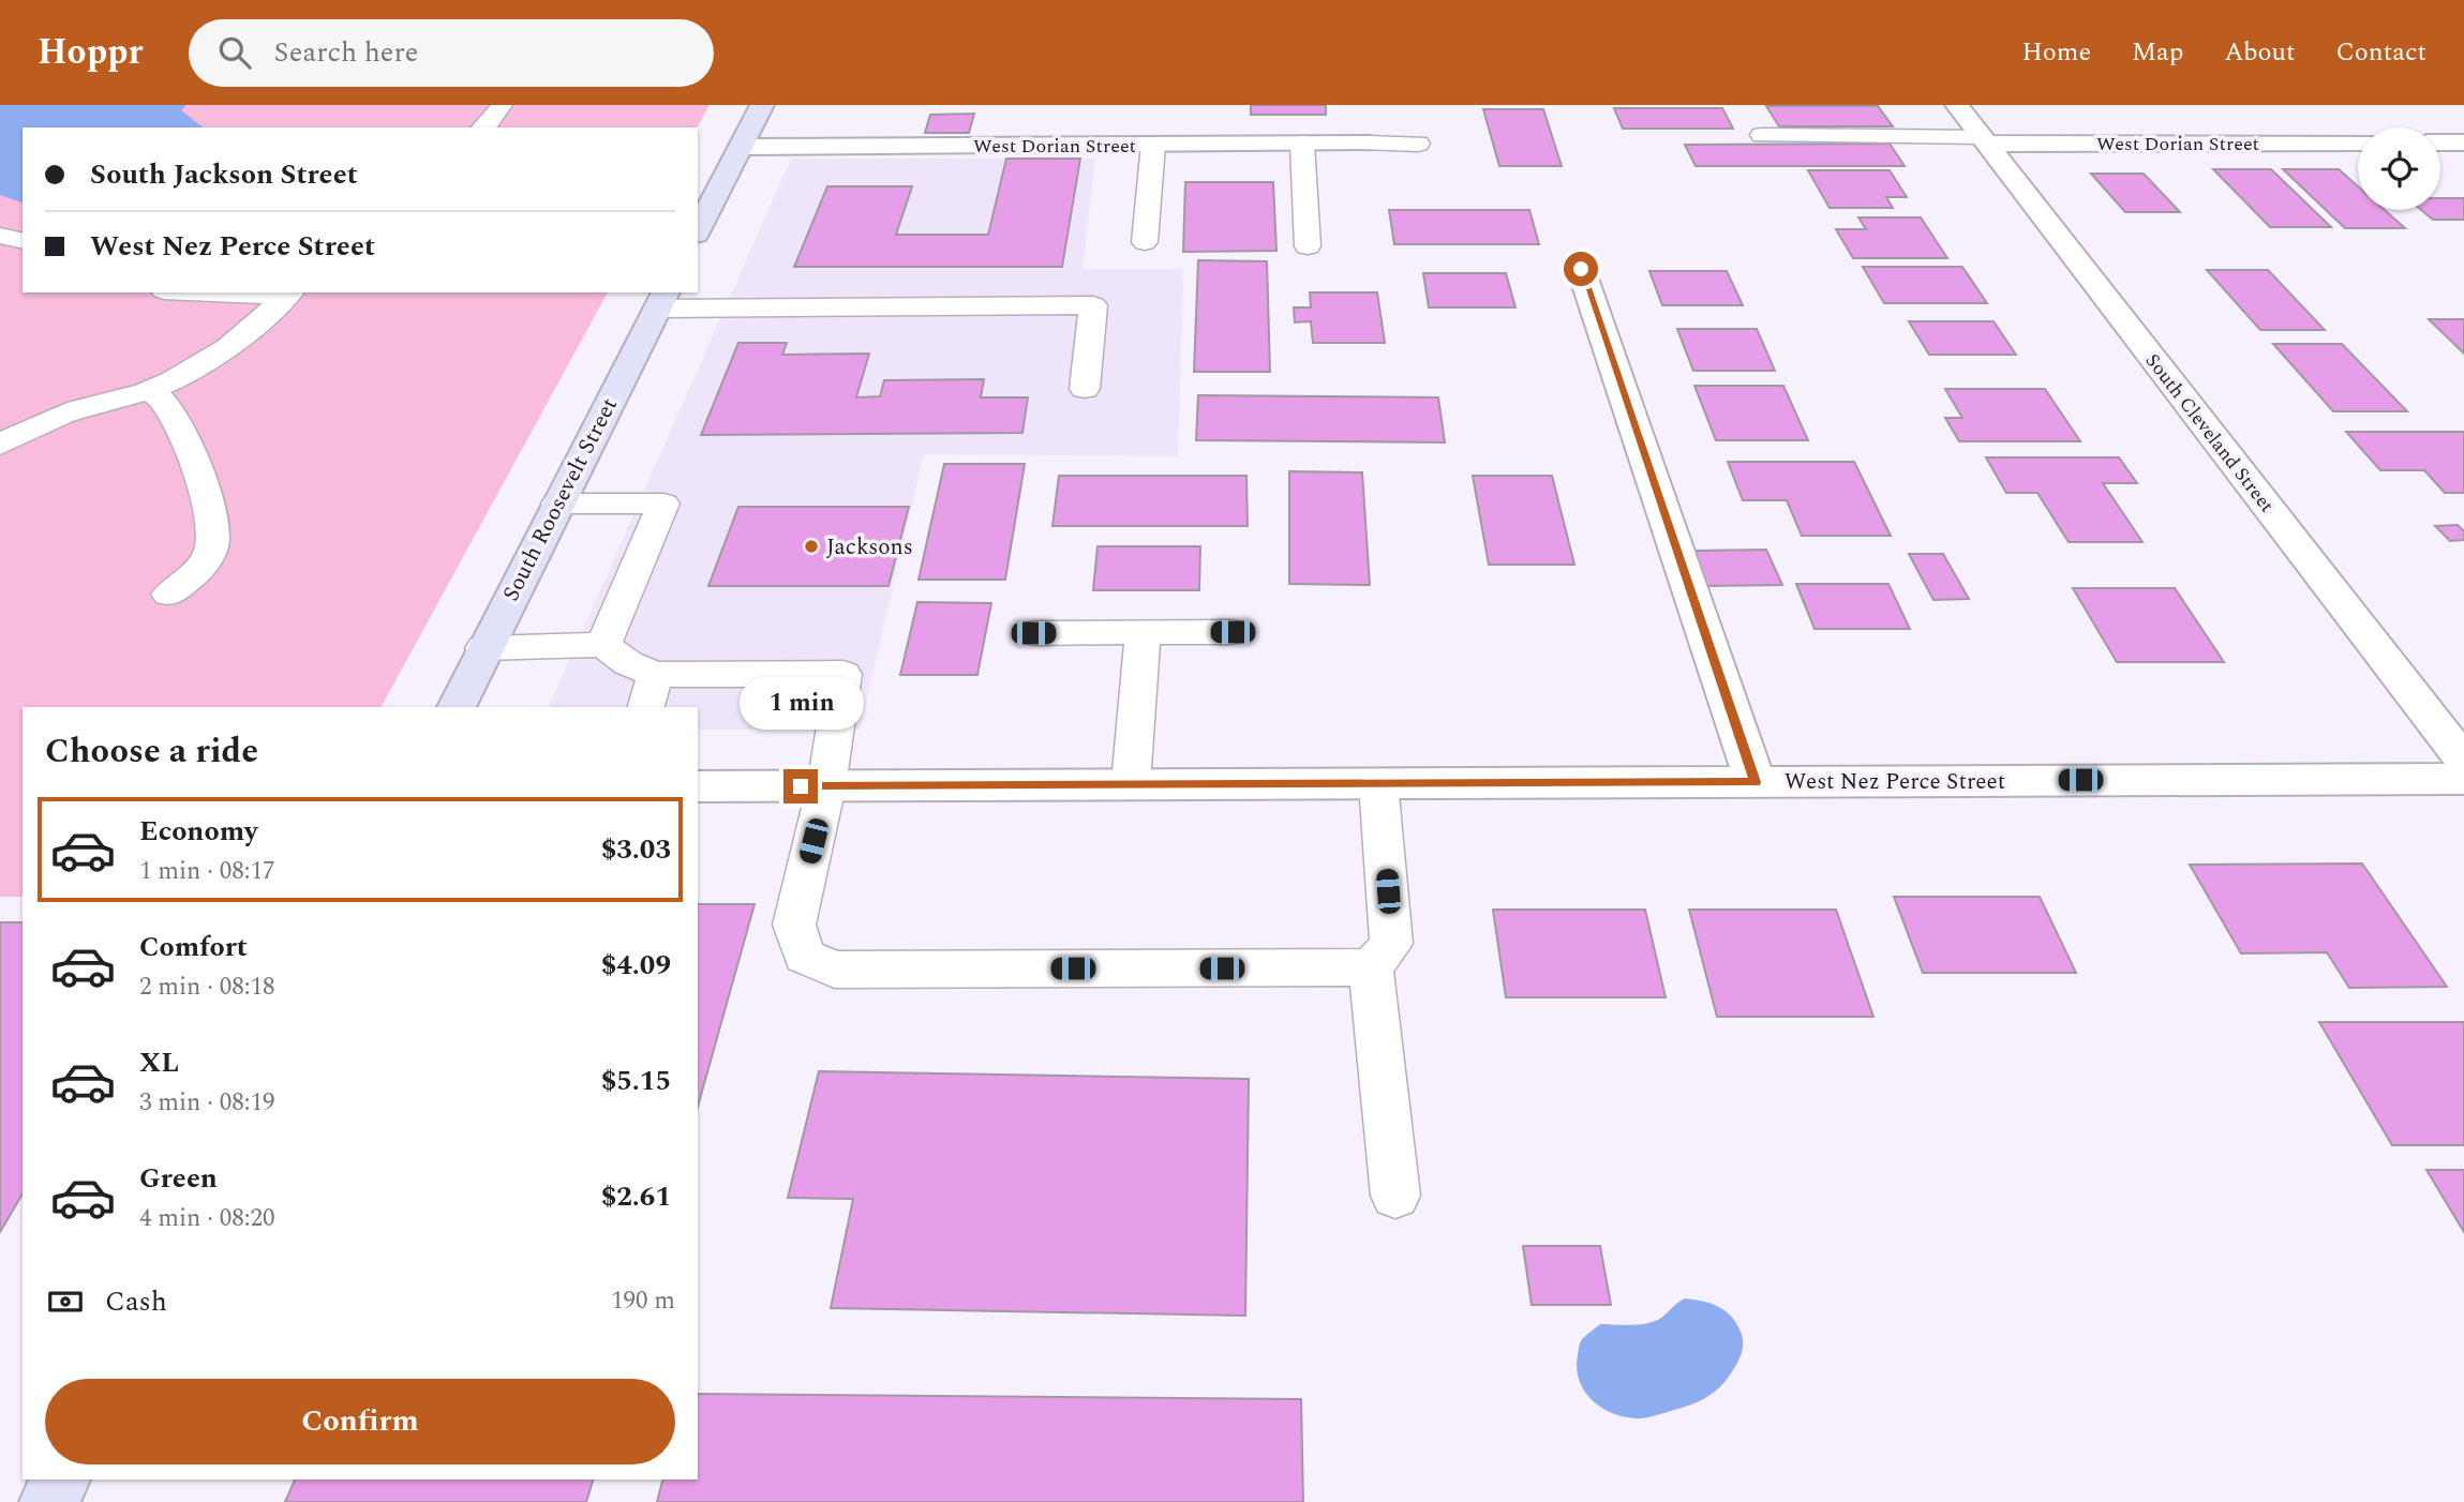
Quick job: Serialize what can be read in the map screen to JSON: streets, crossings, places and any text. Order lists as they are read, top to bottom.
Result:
{
  "streets": {
    "street": [
      "West Dorian Street",
      "South Cleveland Street",
      "South Roosevelt Street",
      "West Nez Perce Street"
    ]
  },
  "crossings": [
    ["West Dorian Street", "South Cleveland Street"]
  ],
  "places": ["Jacksons"],
  "page": {
    "header": "Hoppr",
    "search": "Search here",
    "nav": [
      "Home",
      "Map",
      "About",
      "Contact"
    ],
    "banner": ["South Jackson Street", "West Nez Perce Street"],
    "bubble": "1 min",
    "heading": "Choose a ride",
    "list": [
      {
        "name": "Economy",
        "note": "1 min · 08:17",
        "value": "$3.03"
      },
      {
        "name": "Comfort",
        "note": "2 min · 08:18",
        "value": "$4.09"
      },
      {
        "name": "XL",
        "note": "3 min · 08:19",
        "value": "$5.15"
      },
      {
        "name": "Green",
        "note": "4 min · 08:20",
        "value": "$2.61"
      }
    ],
    "pay": ["Cash", "190 m"],
    "buttons": "Confirm"
  }
}
